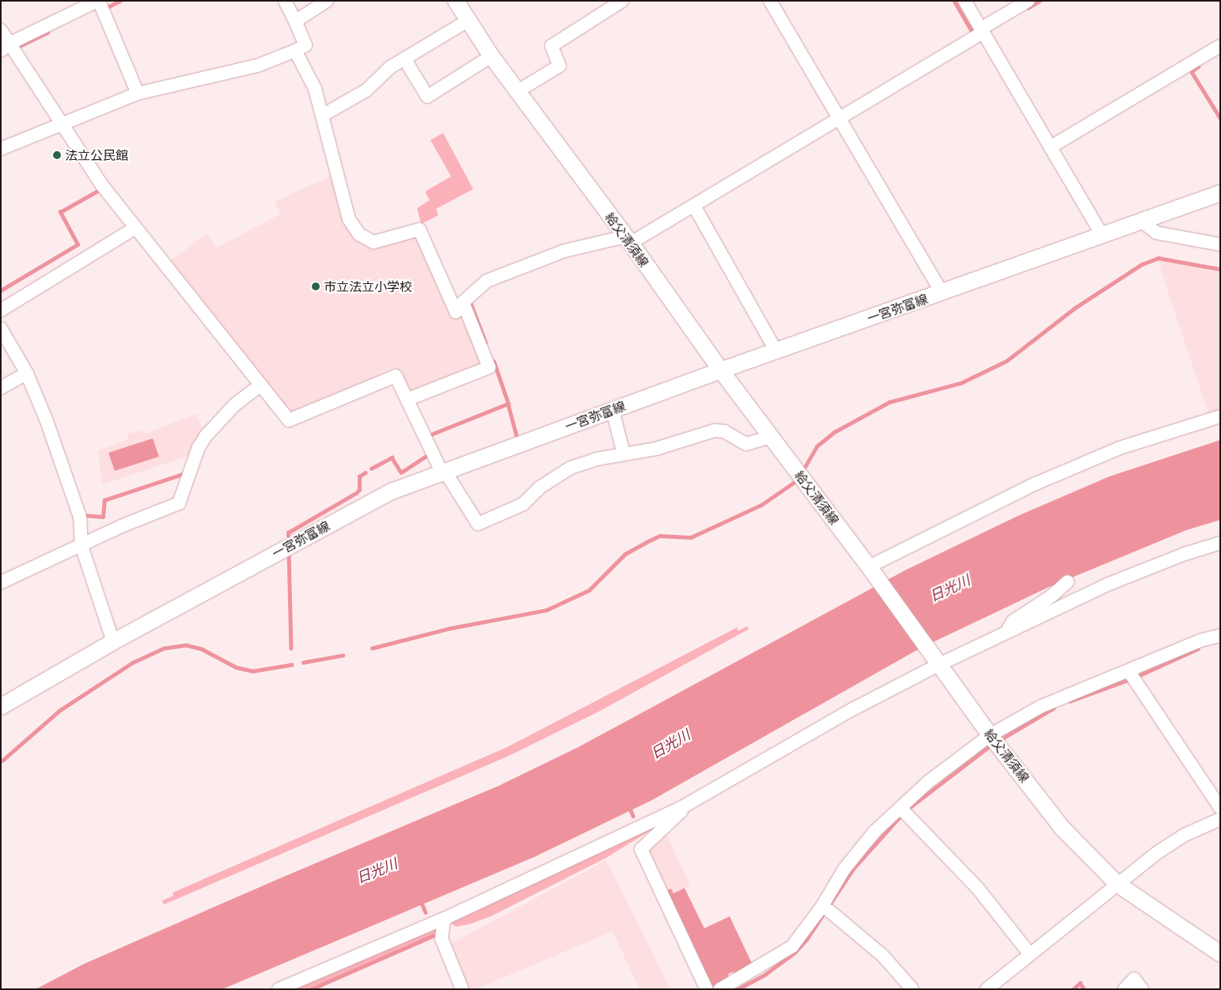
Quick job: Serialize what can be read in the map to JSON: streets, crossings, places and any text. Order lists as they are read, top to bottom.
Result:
{
  "streets": {
    "main road": ["給父清須線", "一宮弥富線"]
  },
  "crossings": [
    ["給父清須線", "一宮弥富線"]
  ],
  "water": ["日光川"],
  "places": ["法立公民館", "市立法立小学校"]
}
